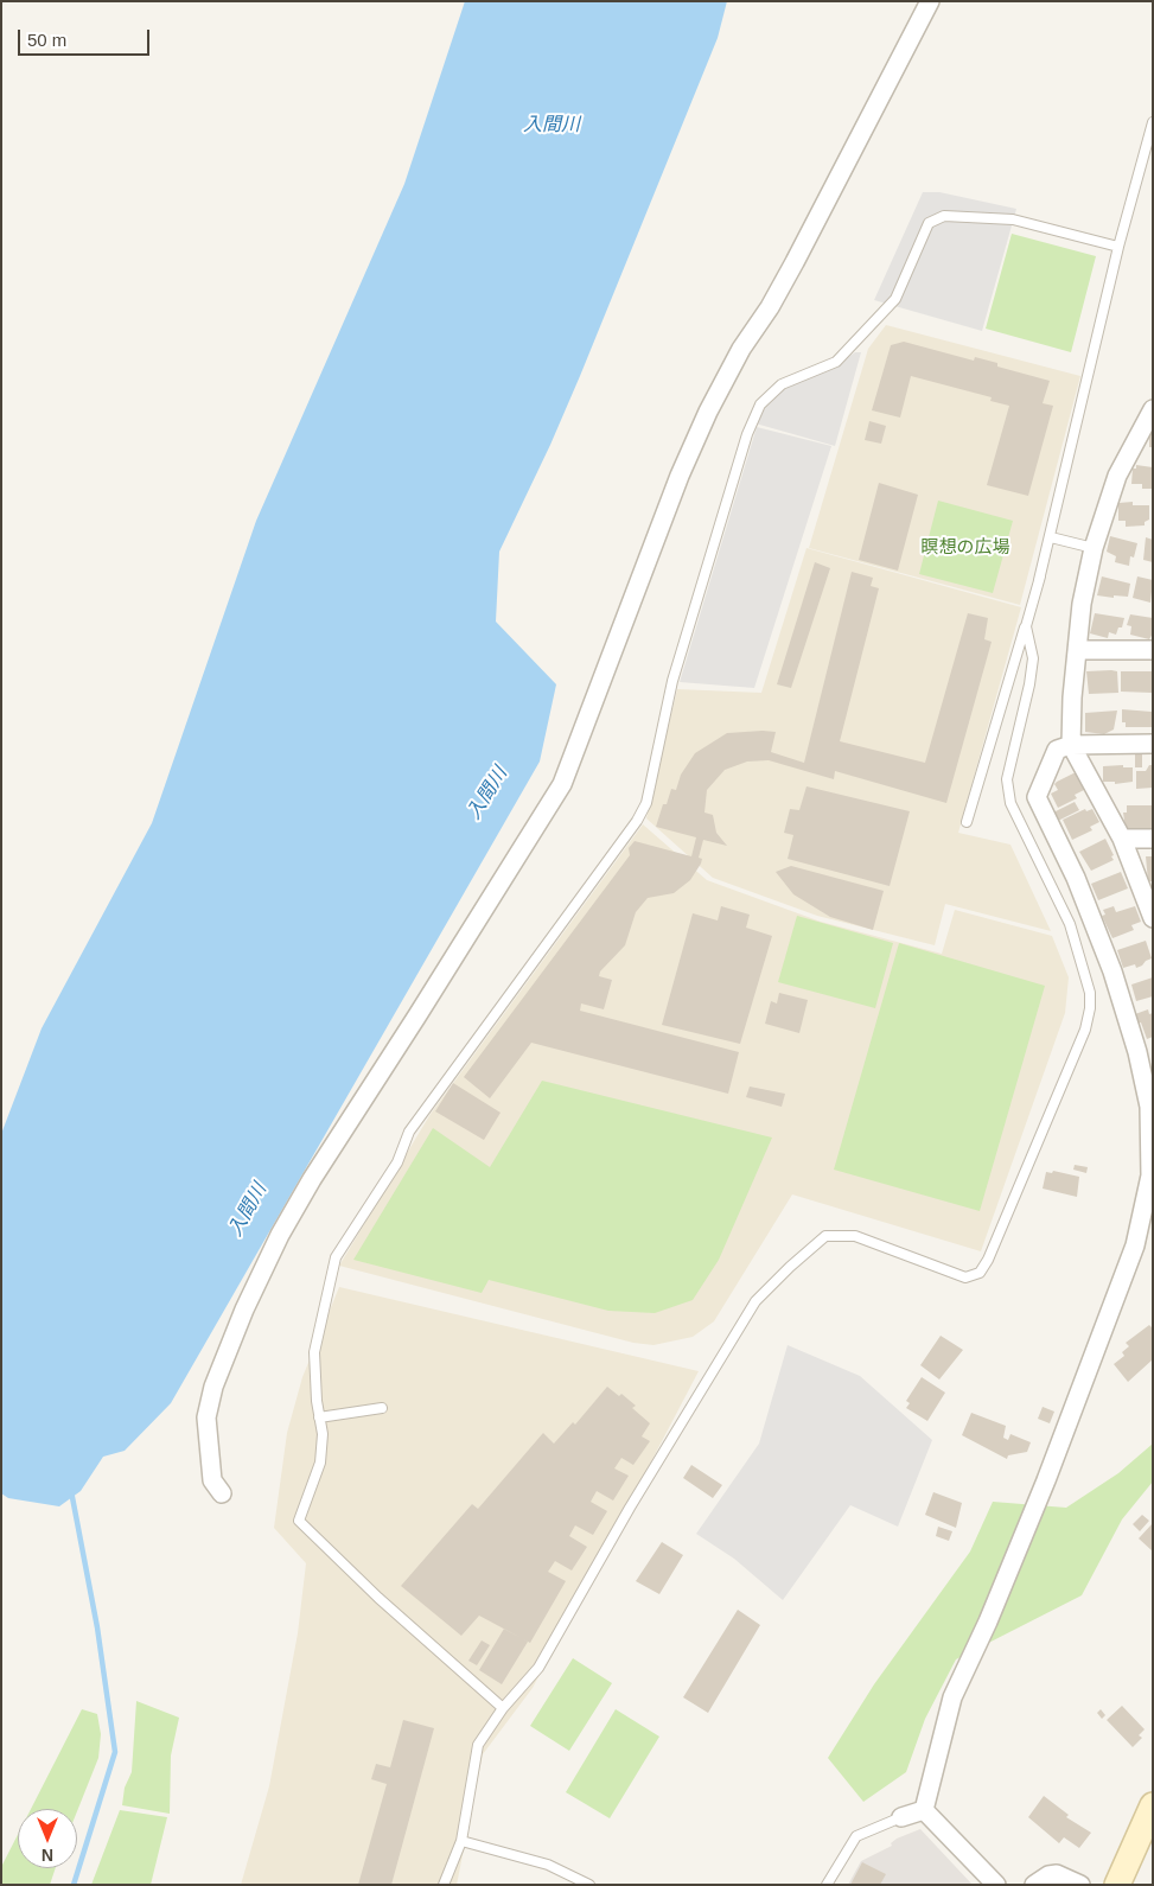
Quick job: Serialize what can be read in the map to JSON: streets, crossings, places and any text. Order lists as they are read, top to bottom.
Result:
{
  "water": ["入間川"],
  "parks": ["瞑想の広場"],
  "scale_bar": "50 m",
  "north": "bottom"
}
